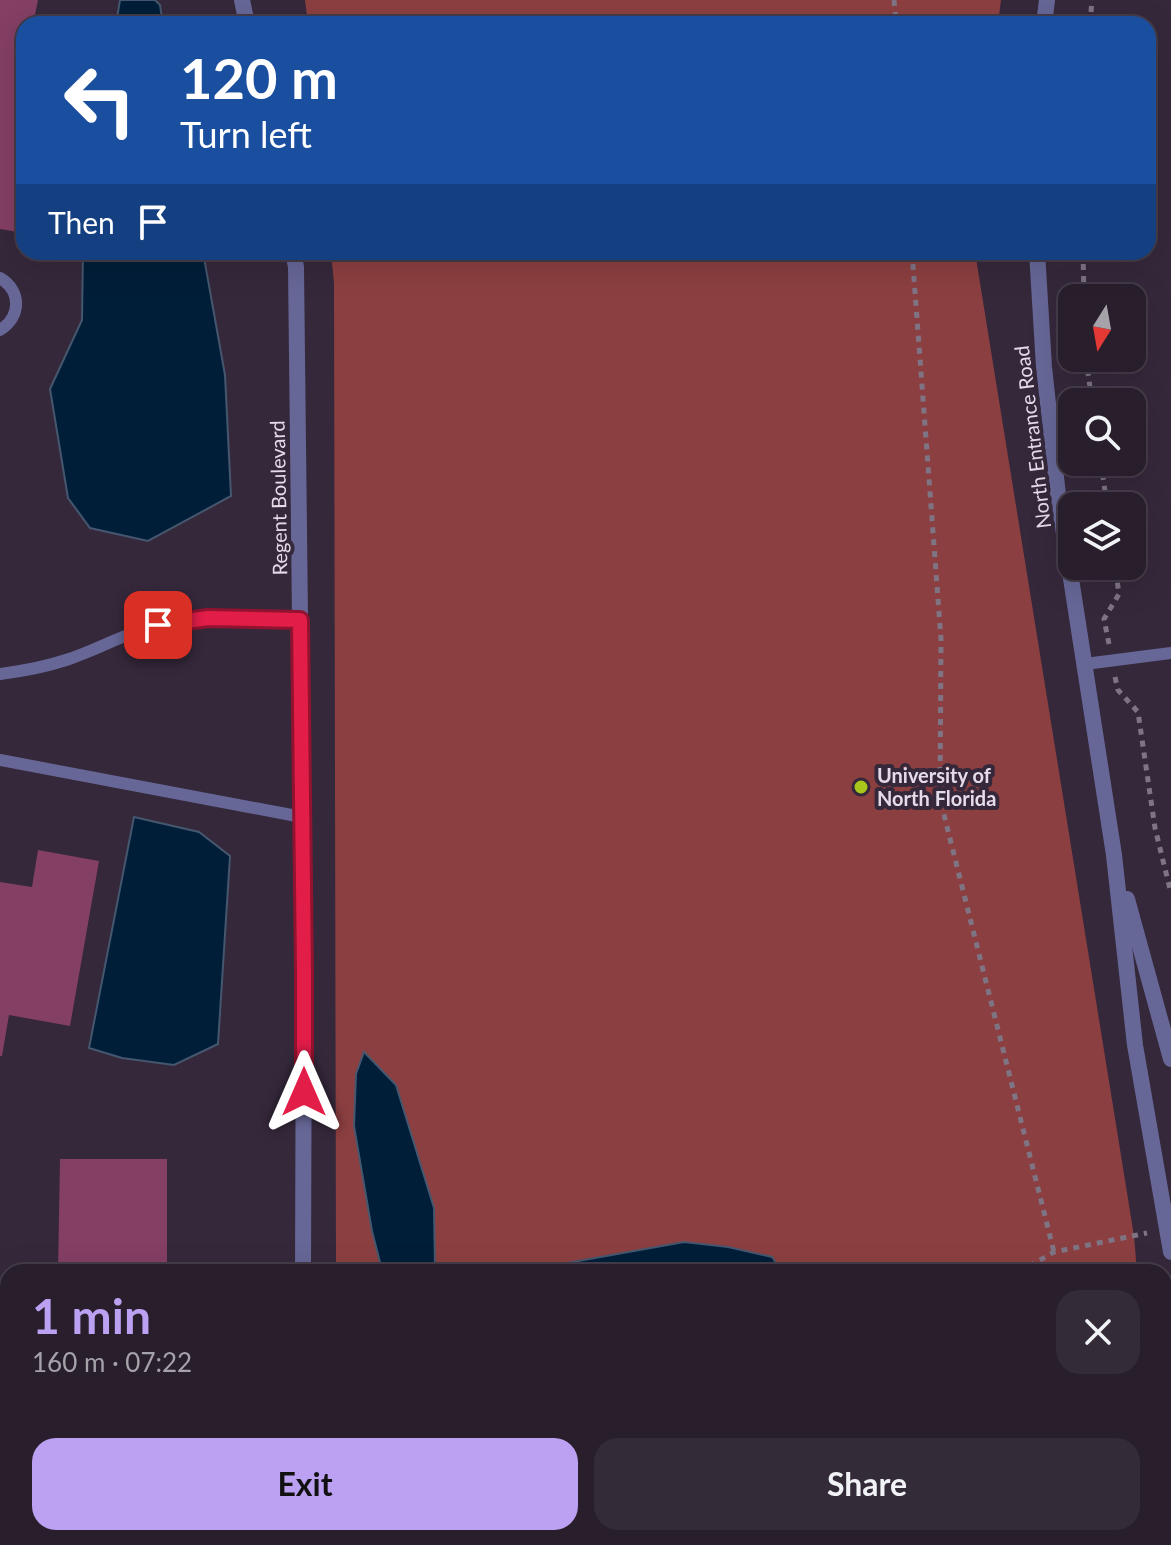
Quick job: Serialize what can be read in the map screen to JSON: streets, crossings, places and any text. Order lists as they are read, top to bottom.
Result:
{
  "streets": {
    "street": ["North Entrance Road", "Regent Boulevard"]
  },
  "places": ["University of North Florida"],
  "north": "bottom",
  "page": {
    "turn": ["120 m", "Turn left"],
    "then": "Then",
    "heading": ["1 min", "160 m · 07:22"],
    "buttons": ["Exit", "Share"]
  }
}
